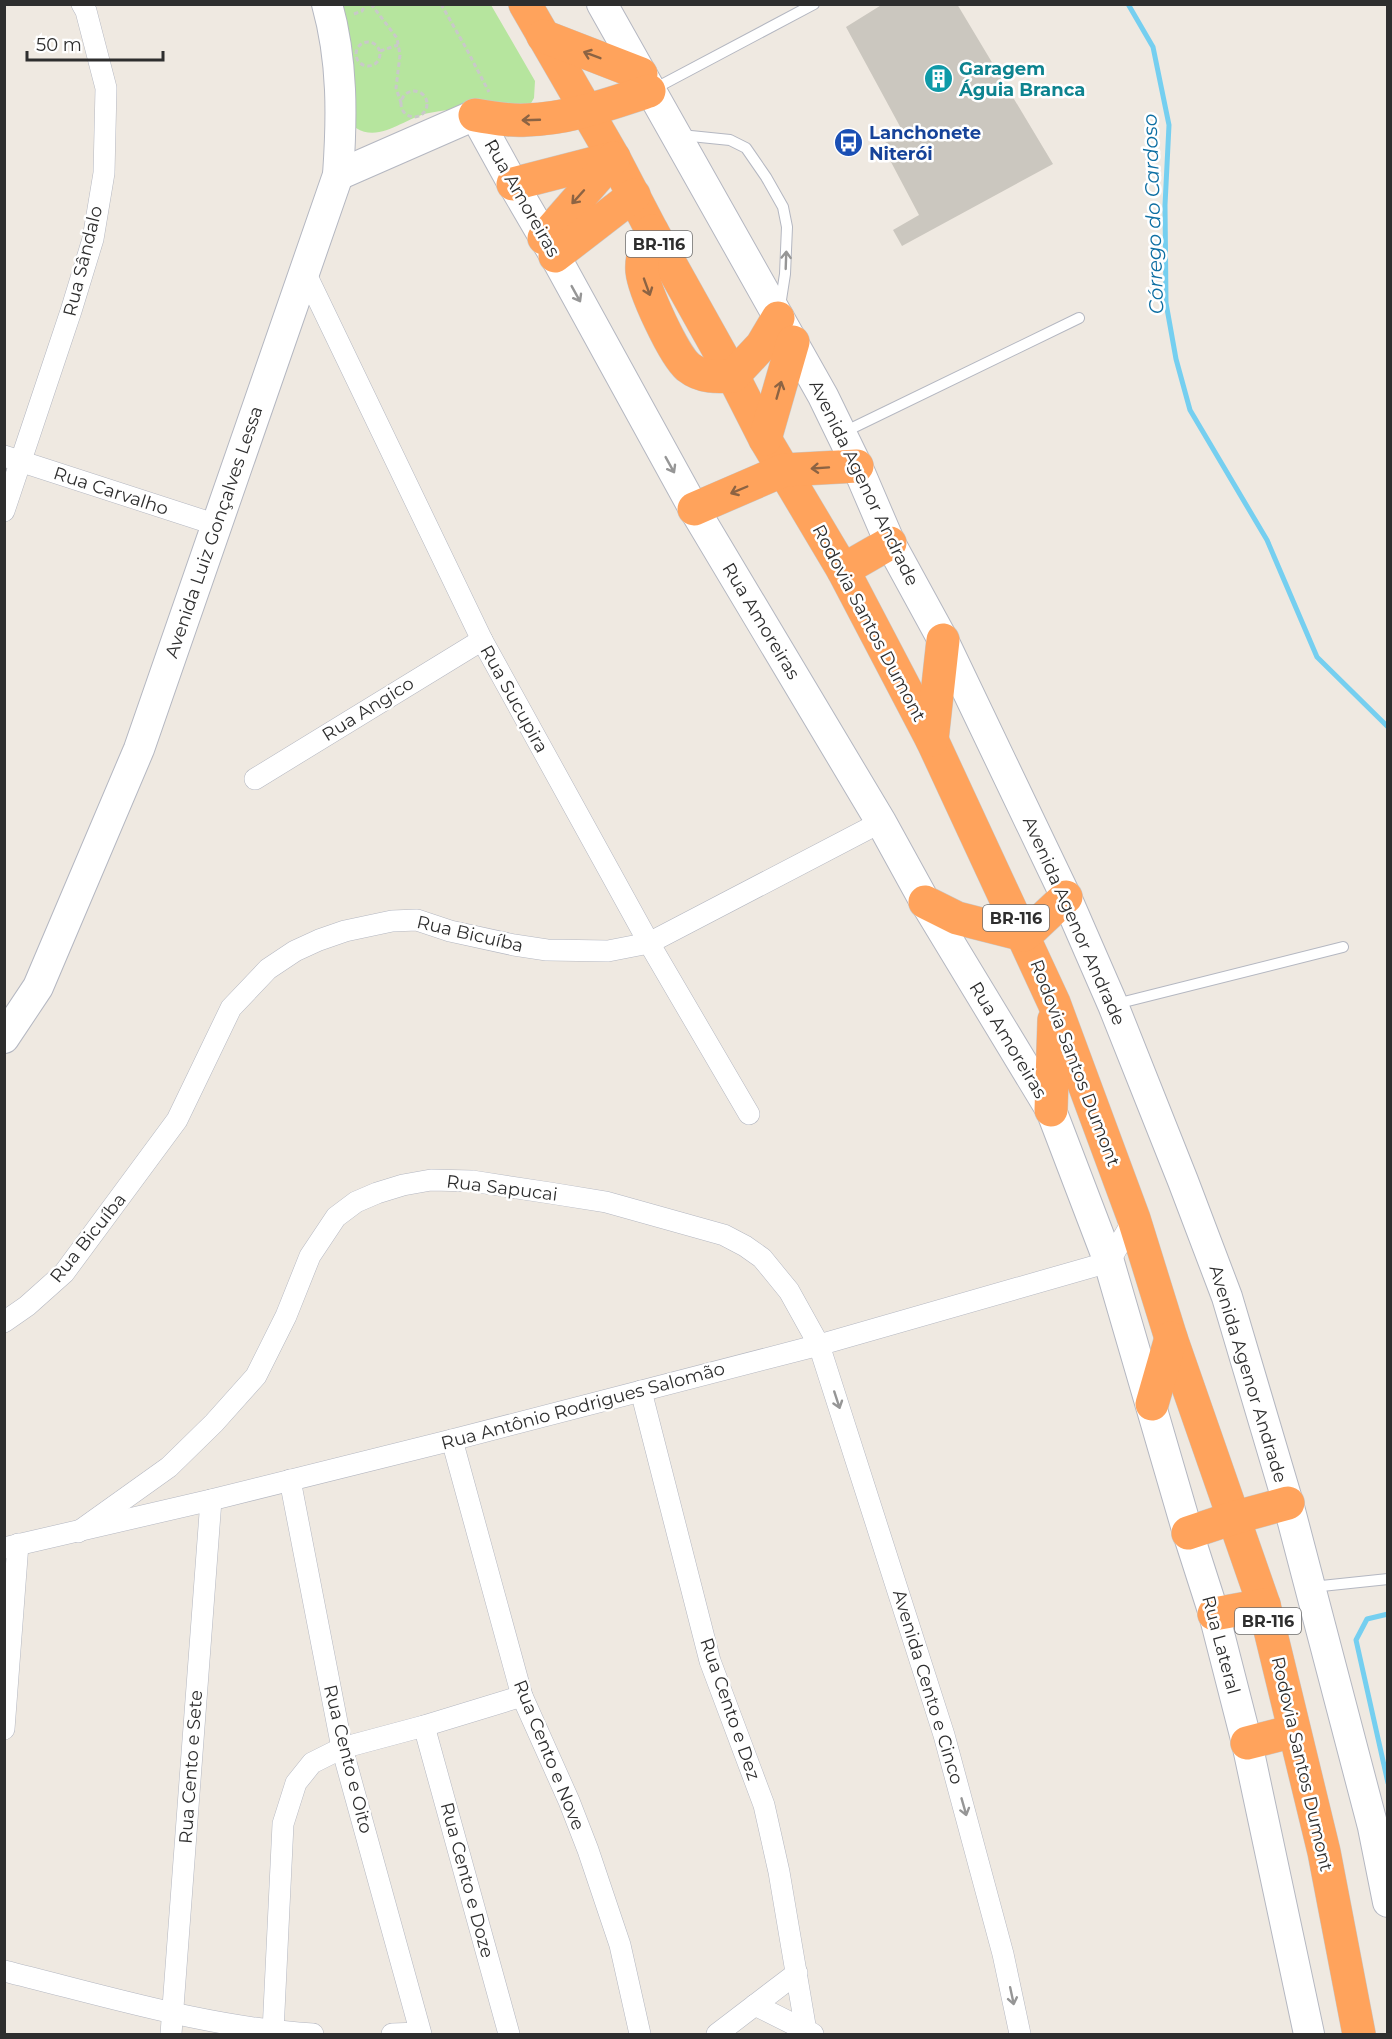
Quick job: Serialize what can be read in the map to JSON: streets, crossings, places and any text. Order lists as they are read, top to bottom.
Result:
{
  "streets": {
    "highway": ["BR-116", "Rodovia Santos Dumont"],
    "street": [
      "Rua Amoreiras",
      "Rua Sândalo",
      "Avenida Agenor Andrade",
      "Rua Carvalho",
      "Avenida Luiz Gonçalves Lessa",
      "Rua Sucupira",
      "Rua Angico",
      "Rua Bicuíba",
      "Rua Sapucai",
      "Rua Antônio Rodrigues Salomão",
      "Rua Lateral",
      "Avenida Cento e Cinco",
      "Rua Cento e Dez",
      "Rua Cento e Nove",
      "Rua Cento e Oito",
      "Rua Cento e Sete",
      "Rua Cento e Doze"
    ]
  },
  "crossings": [
    ["Rua Amoreiras", "Rua Bicuíba"],
    ["Rua Amoreiras", "Rua Antônio Rodrigues Salomão"],
    ["Rua Amoreiras", "Rua Lateral"],
    ["BR-116", "Rodovia Santos Dumont"],
    ["Rua Sândalo", "Rua Carvalho"],
    ["Rua Carvalho", "Avenida Luiz Gonçalves Lessa"],
    ["Avenida Luiz Gonçalves Lessa", "Rua Sucupira"],
    ["Rua Sucupira", "Rua Angico"],
    ["Rua Sucupira", "Rua Bicuíba"],
    ["Rua Sapucai", "Rua Antônio Rodrigues Salomão"],
    ["Rua Sapucai", "Avenida Cento e Cinco"],
    ["Rua Antônio Rodrigues Salomão", "Rua Lateral"],
    ["Rua Antônio Rodrigues Salomão", "Avenida Cento e Cinco"],
    ["Rua Antônio Rodrigues Salomão", "Rua Cento e Dez"],
    ["Rua Antônio Rodrigues Salomão", "Rua Cento e Nove"],
    ["Rua Antônio Rodrigues Salomão", "Rua Cento e Oito"],
    ["Rua Antônio Rodrigues Salomão", "Rua Cento e Sete"]
  ],
  "one_way": ["Avenida Cento e Cinco"],
  "water": ["Córrego do Cardoso"],
  "places": {
    "building": ["Garagem Águia Branca"],
    "bus stop": ["Lanchonete Niterói"]
  },
  "scale_bar": "50 m"
}
